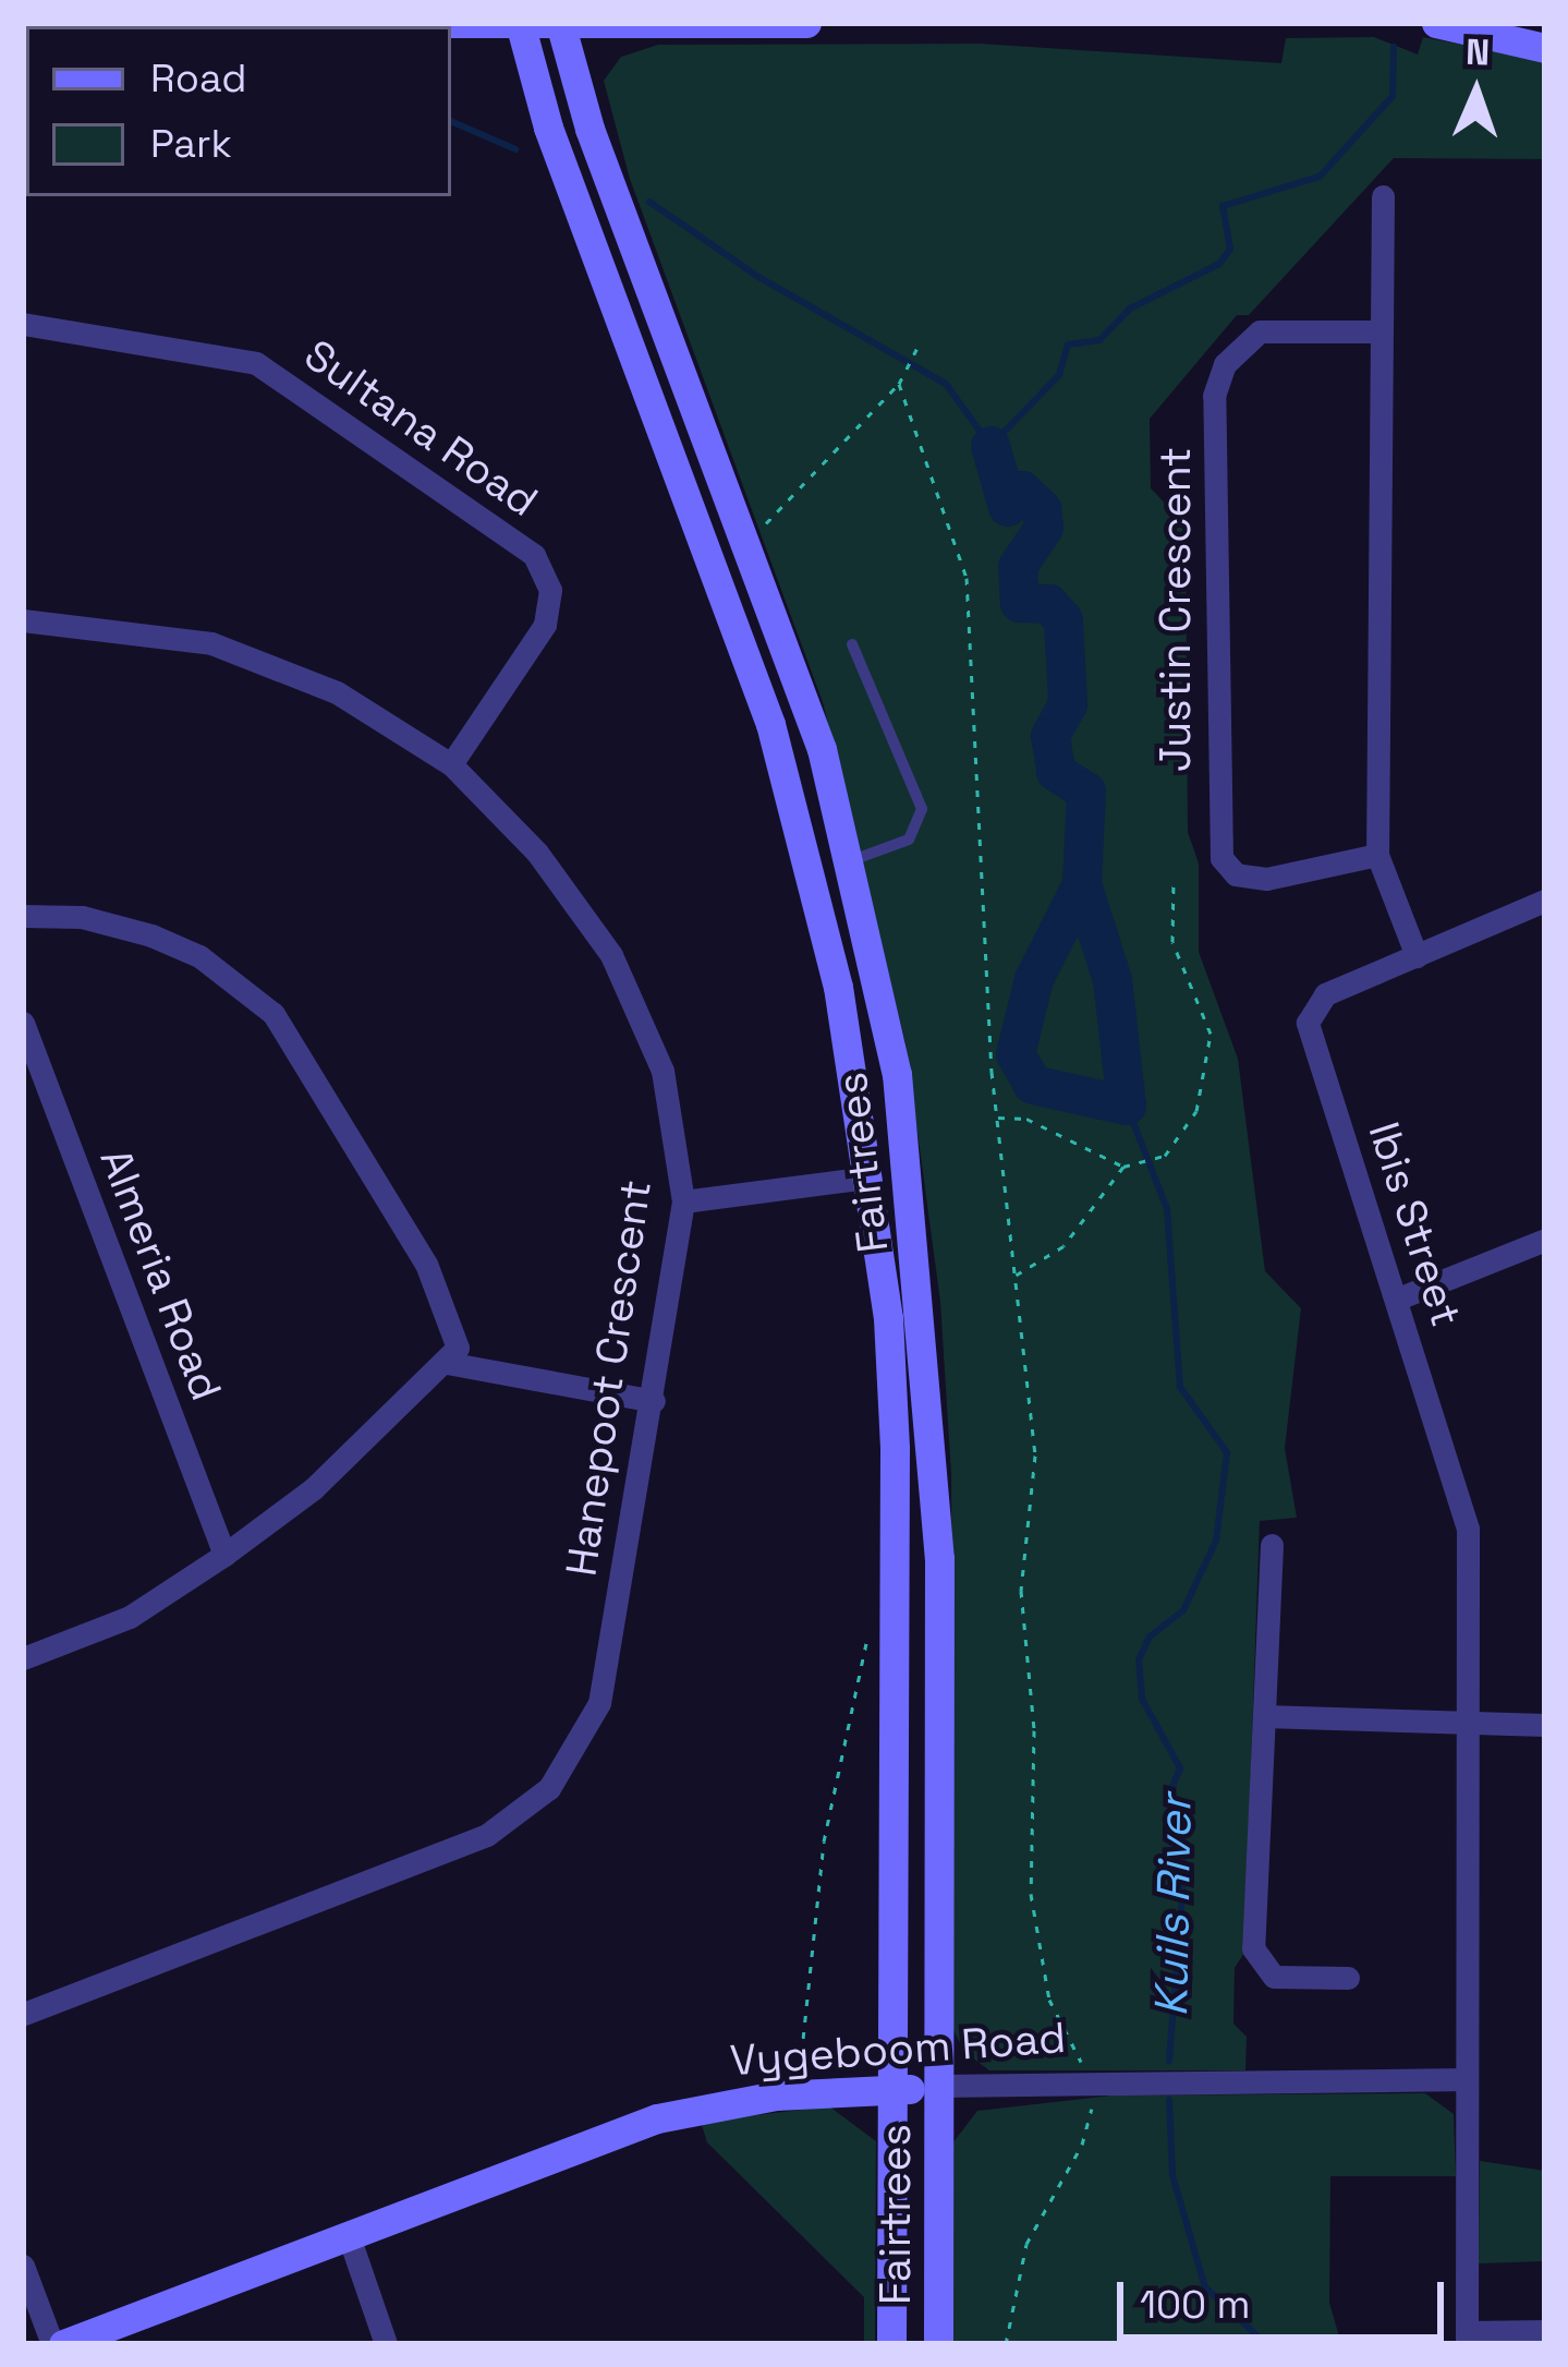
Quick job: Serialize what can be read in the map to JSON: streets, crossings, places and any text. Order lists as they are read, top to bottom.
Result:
{
  "streets": {
    "main road": ["Fairtrees", "Vygeboom Road"],
    "street": [
      "Sultana Road",
      "Justin Crescent",
      "Ibis Street",
      "Almeria Road",
      "Hanepoot Crescent"
    ]
  },
  "crossings": [
    ["Sultana Road", "Hanepoot Crescent"],
    ["Fairtrees", "Vygeboom Road"],
    ["Ibis Street", "Vygeboom Road"]
  ],
  "water": ["Kuils River"],
  "legend": ["Road", "Park"],
  "scale_bar": "100 m",
  "north": "top"
}
